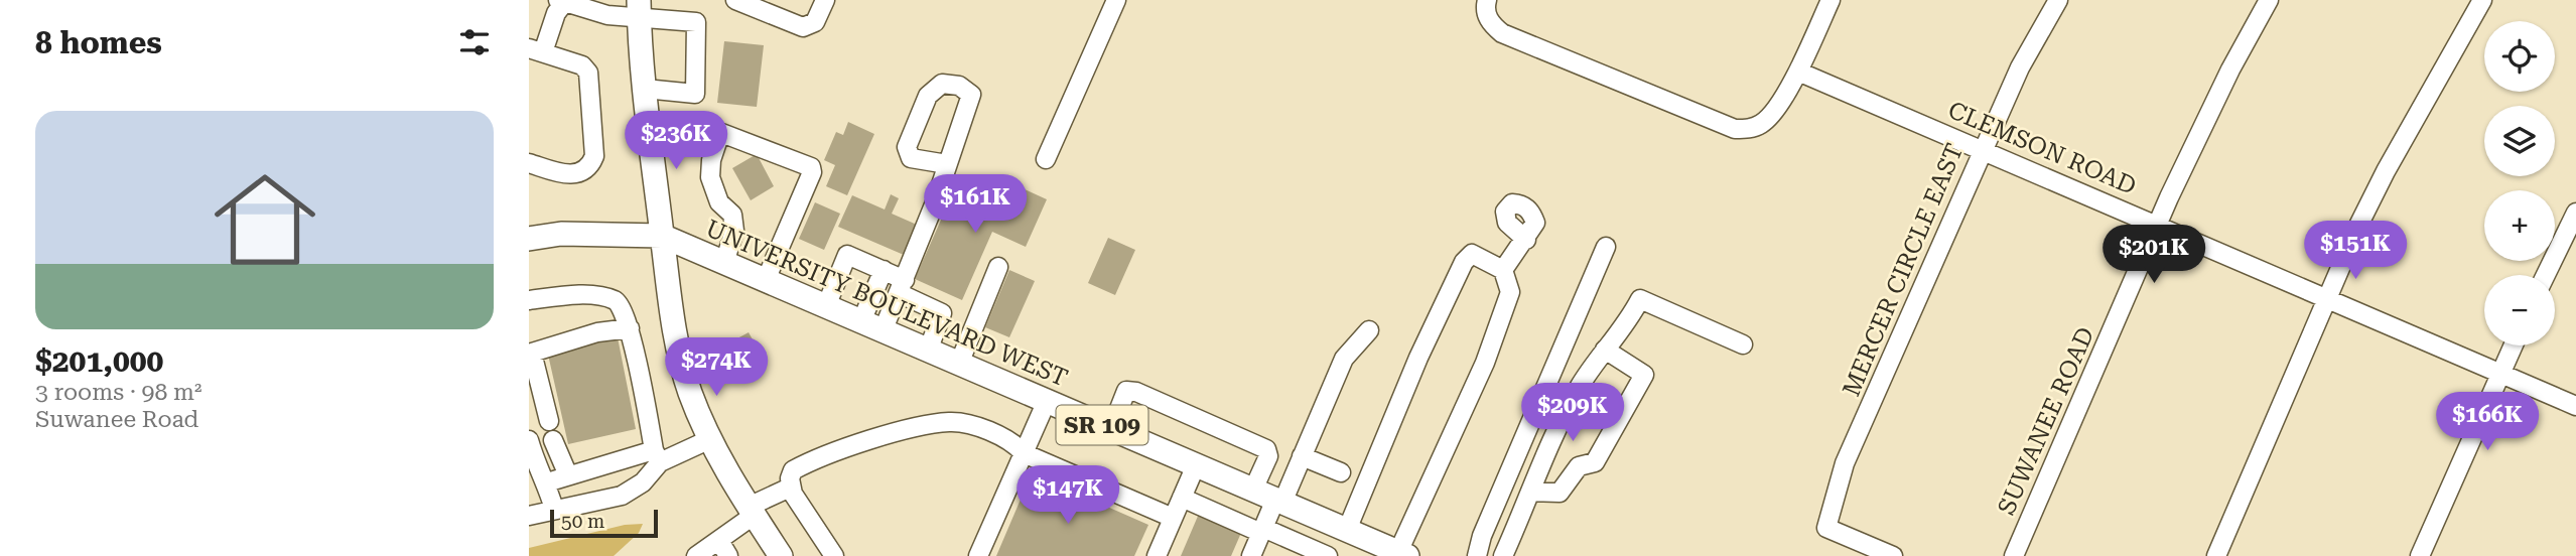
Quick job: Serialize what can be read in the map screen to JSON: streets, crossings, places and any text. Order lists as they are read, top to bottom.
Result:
{
  "streets": {
    "main road": ["UNIVERSITY BOULEVARD WEST", "SR 109"],
    "street": ["CLEMSON ROAD", "MERCER CIRCLE EAST", "SUWANEE ROAD"]
  },
  "crossings": [
    ["CLEMSON ROAD", "MERCER CIRCLE EAST"],
    ["CLEMSON ROAD", "SUWANEE ROAD"]
  ],
  "scale_bar": "50 m",
  "page": {
    "heading": "8 homes",
    "map_buttons": ["+", "−"],
    "list": [
      {
        "name": "$201,000",
        "note": "3 rooms · 98 m² · Suwanee Road"
      }
    ],
    "price": [
      "$236K",
      "$161K",
      "$151K",
      "$201K",
      "$274K",
      "$209K",
      "$166K",
      "$147K"
    ],
    "scale": "50 m"
  }
}
